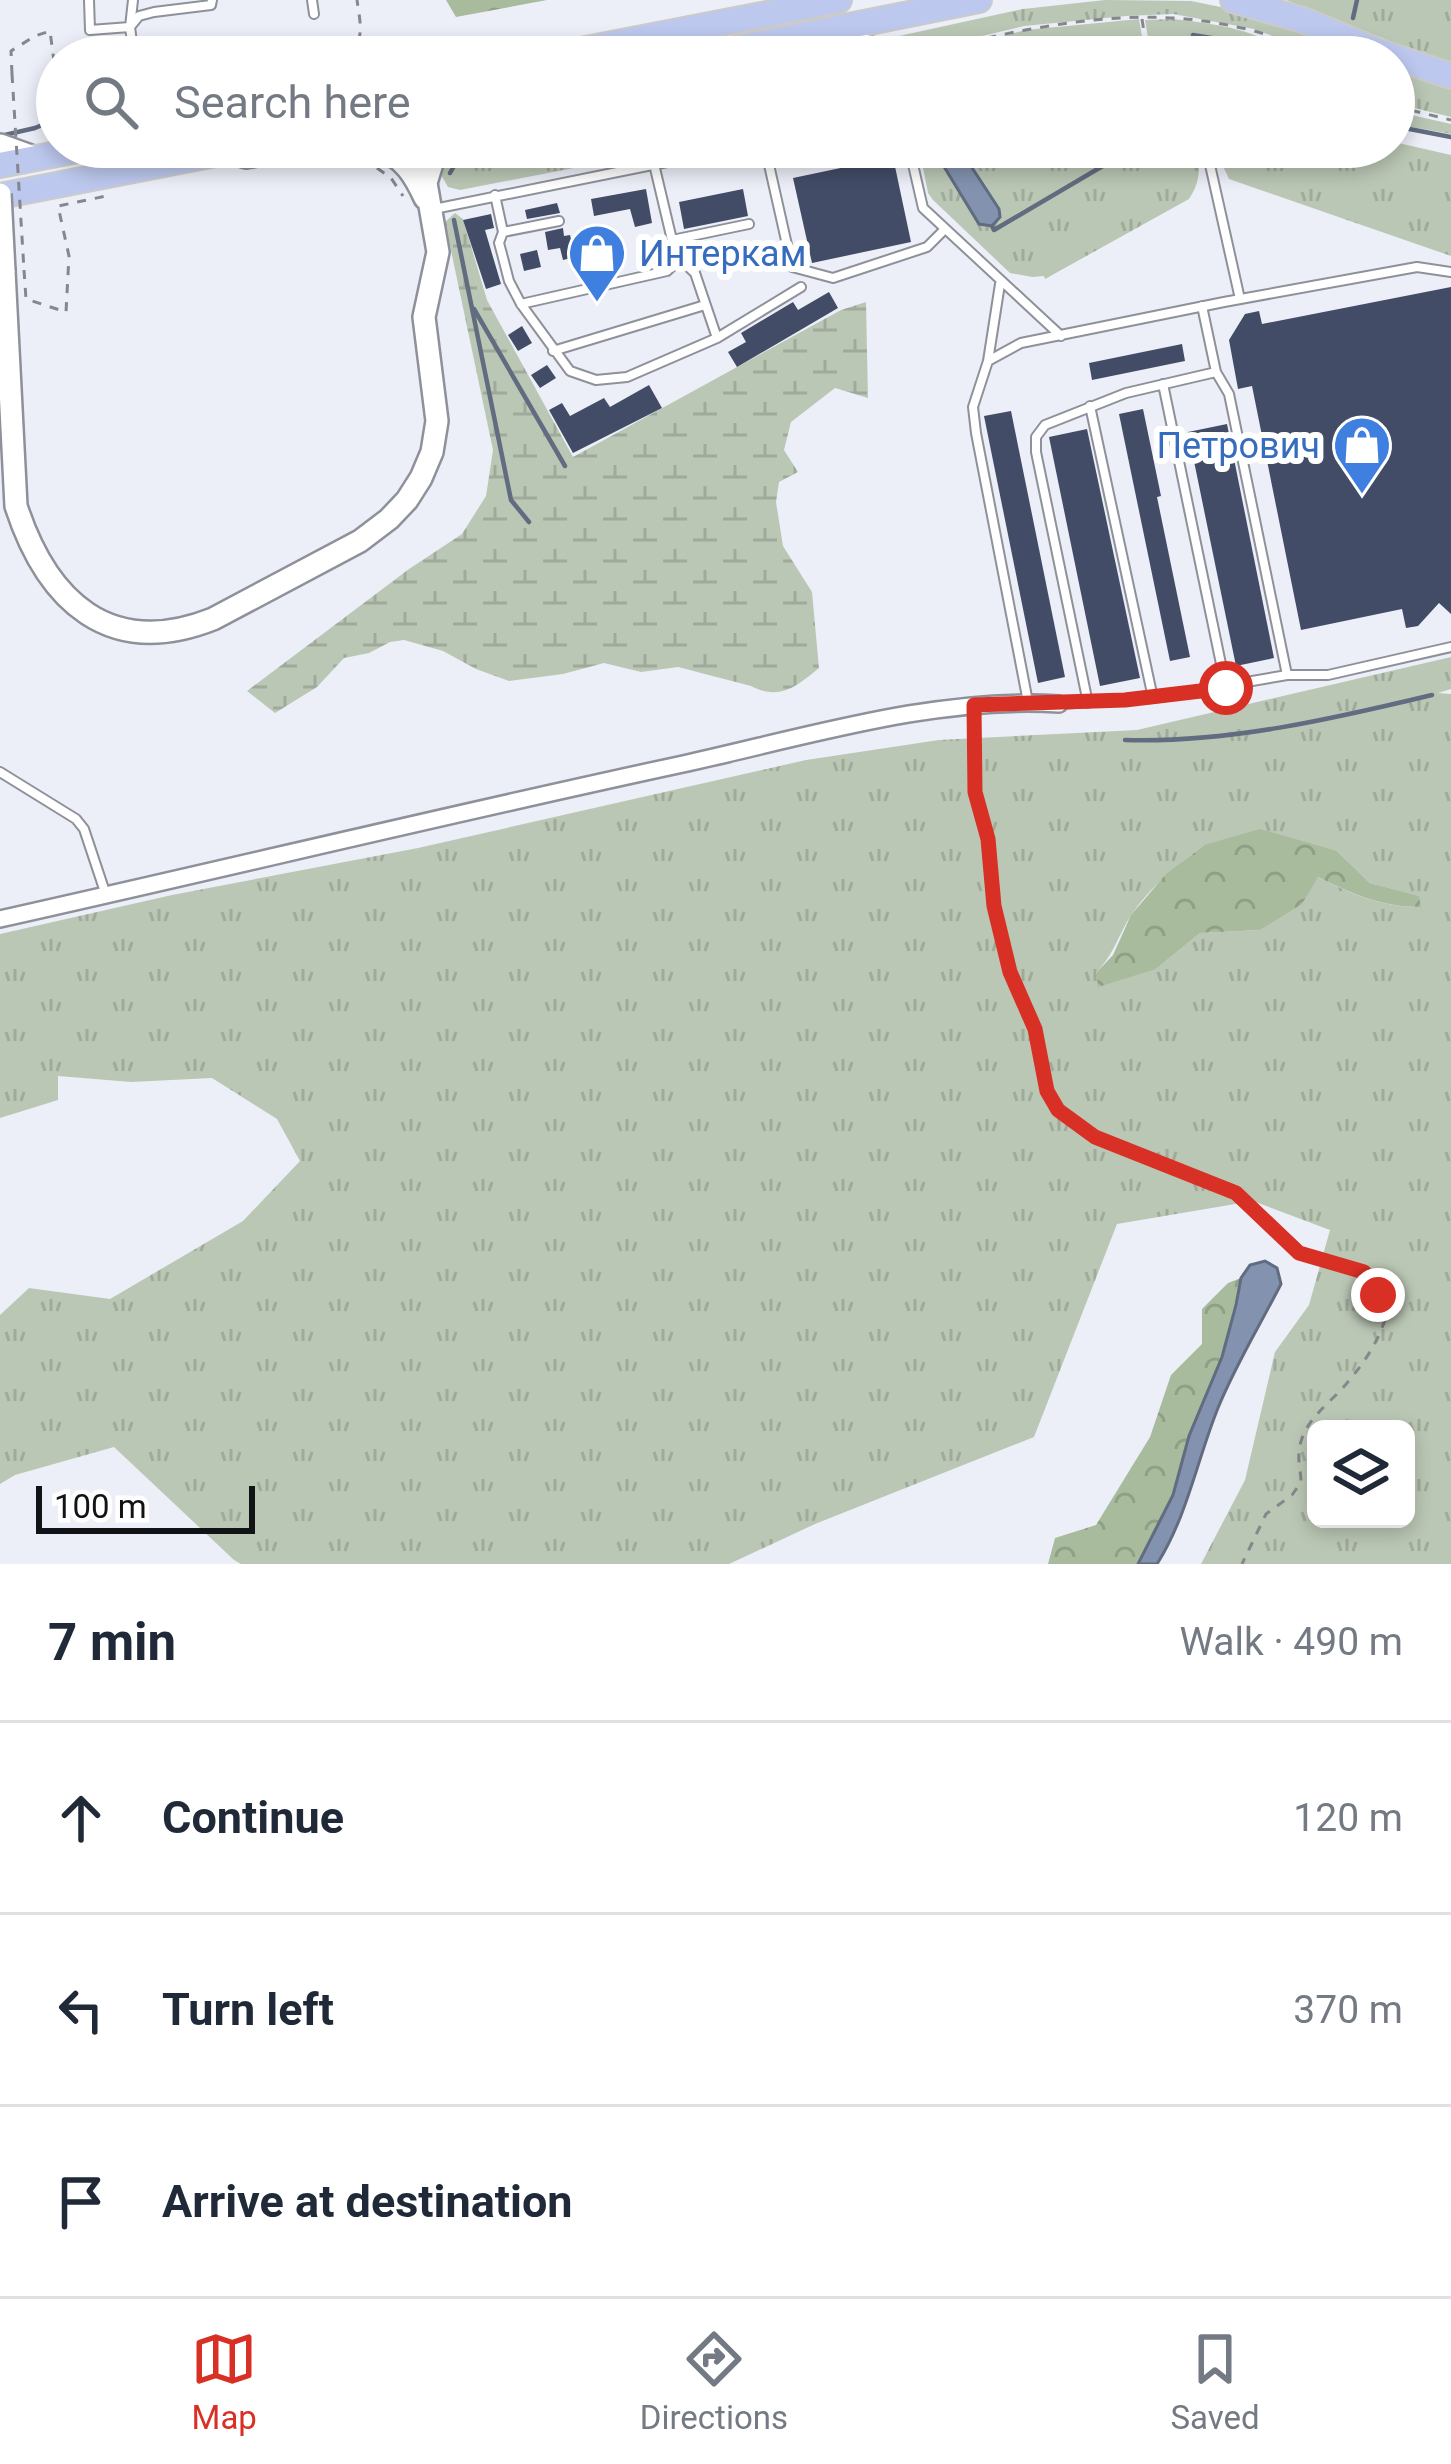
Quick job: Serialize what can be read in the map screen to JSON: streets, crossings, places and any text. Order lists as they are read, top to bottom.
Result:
{
  "places": {
    "shop": ["Интеркам", "Петрович"]
  },
  "scale_bar": "100 m",
  "page": {
    "search": "Search here",
    "scale": "100 m",
    "heading": ["7 min", "Walk · 490 m"],
    "list": [
      ["Continue", "120 m"],
      ["Turn left", "370 m"],
      "Arrive at destination"
    ],
    "nav": ["Map", "Directions", "Saved"]
  }
}
